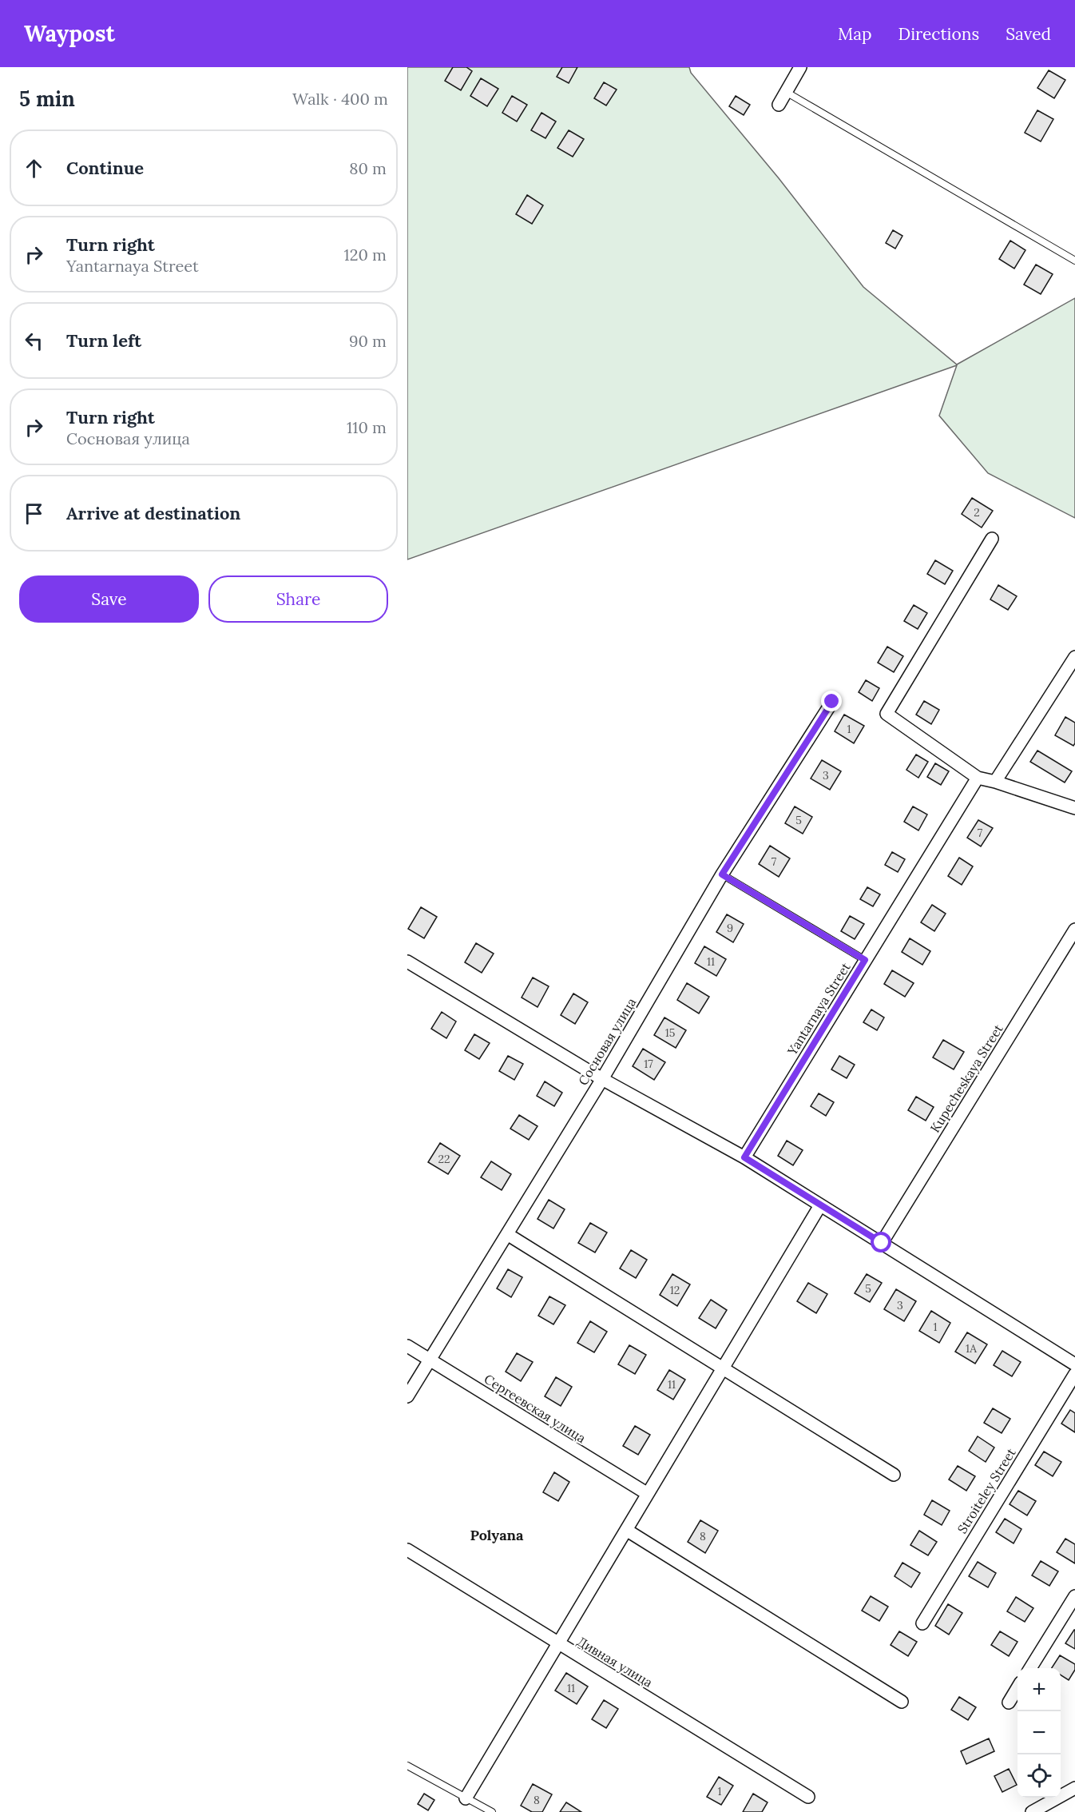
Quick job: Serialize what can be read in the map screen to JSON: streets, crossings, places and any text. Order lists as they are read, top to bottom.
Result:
{
  "streets": {
    "street": [
      "Yantarnaya Street",
      "Сосновая улица",
      "Kupecheskaya Street",
      "Сергеевская улица",
      "Stroiteley Street",
      "Дивная улица"
    ]
  },
  "crossings": [
    ["Сосновая улица", "Сергеевская улица"]
  ],
  "districts": ["Polyana"],
  "house_numbers": [
    "2",
    "1",
    "3",
    "5",
    "7",
    "7",
    "9",
    "11",
    "15",
    "17",
    "22",
    "5",
    "12",
    "3",
    "1",
    "1А",
    "11",
    "8",
    "11",
    "1",
    "8"
  ],
  "page": {
    "header": "Waypost",
    "nav": ["Map", "Directions", "Saved"],
    "heading": ["5 min", "Walk · 400 m"],
    "list": [
      ["Continue", "80 m"],
      ["Turn right", "Yantarnaya Street", "120 m"],
      ["Turn left", "90 m"],
      ["Turn right", "Сосновая улица", "110 m"],
      "Arrive at destination"
    ],
    "buttons": ["Save", "Share"],
    "map_buttons": ["+", "−"]
  }
}
